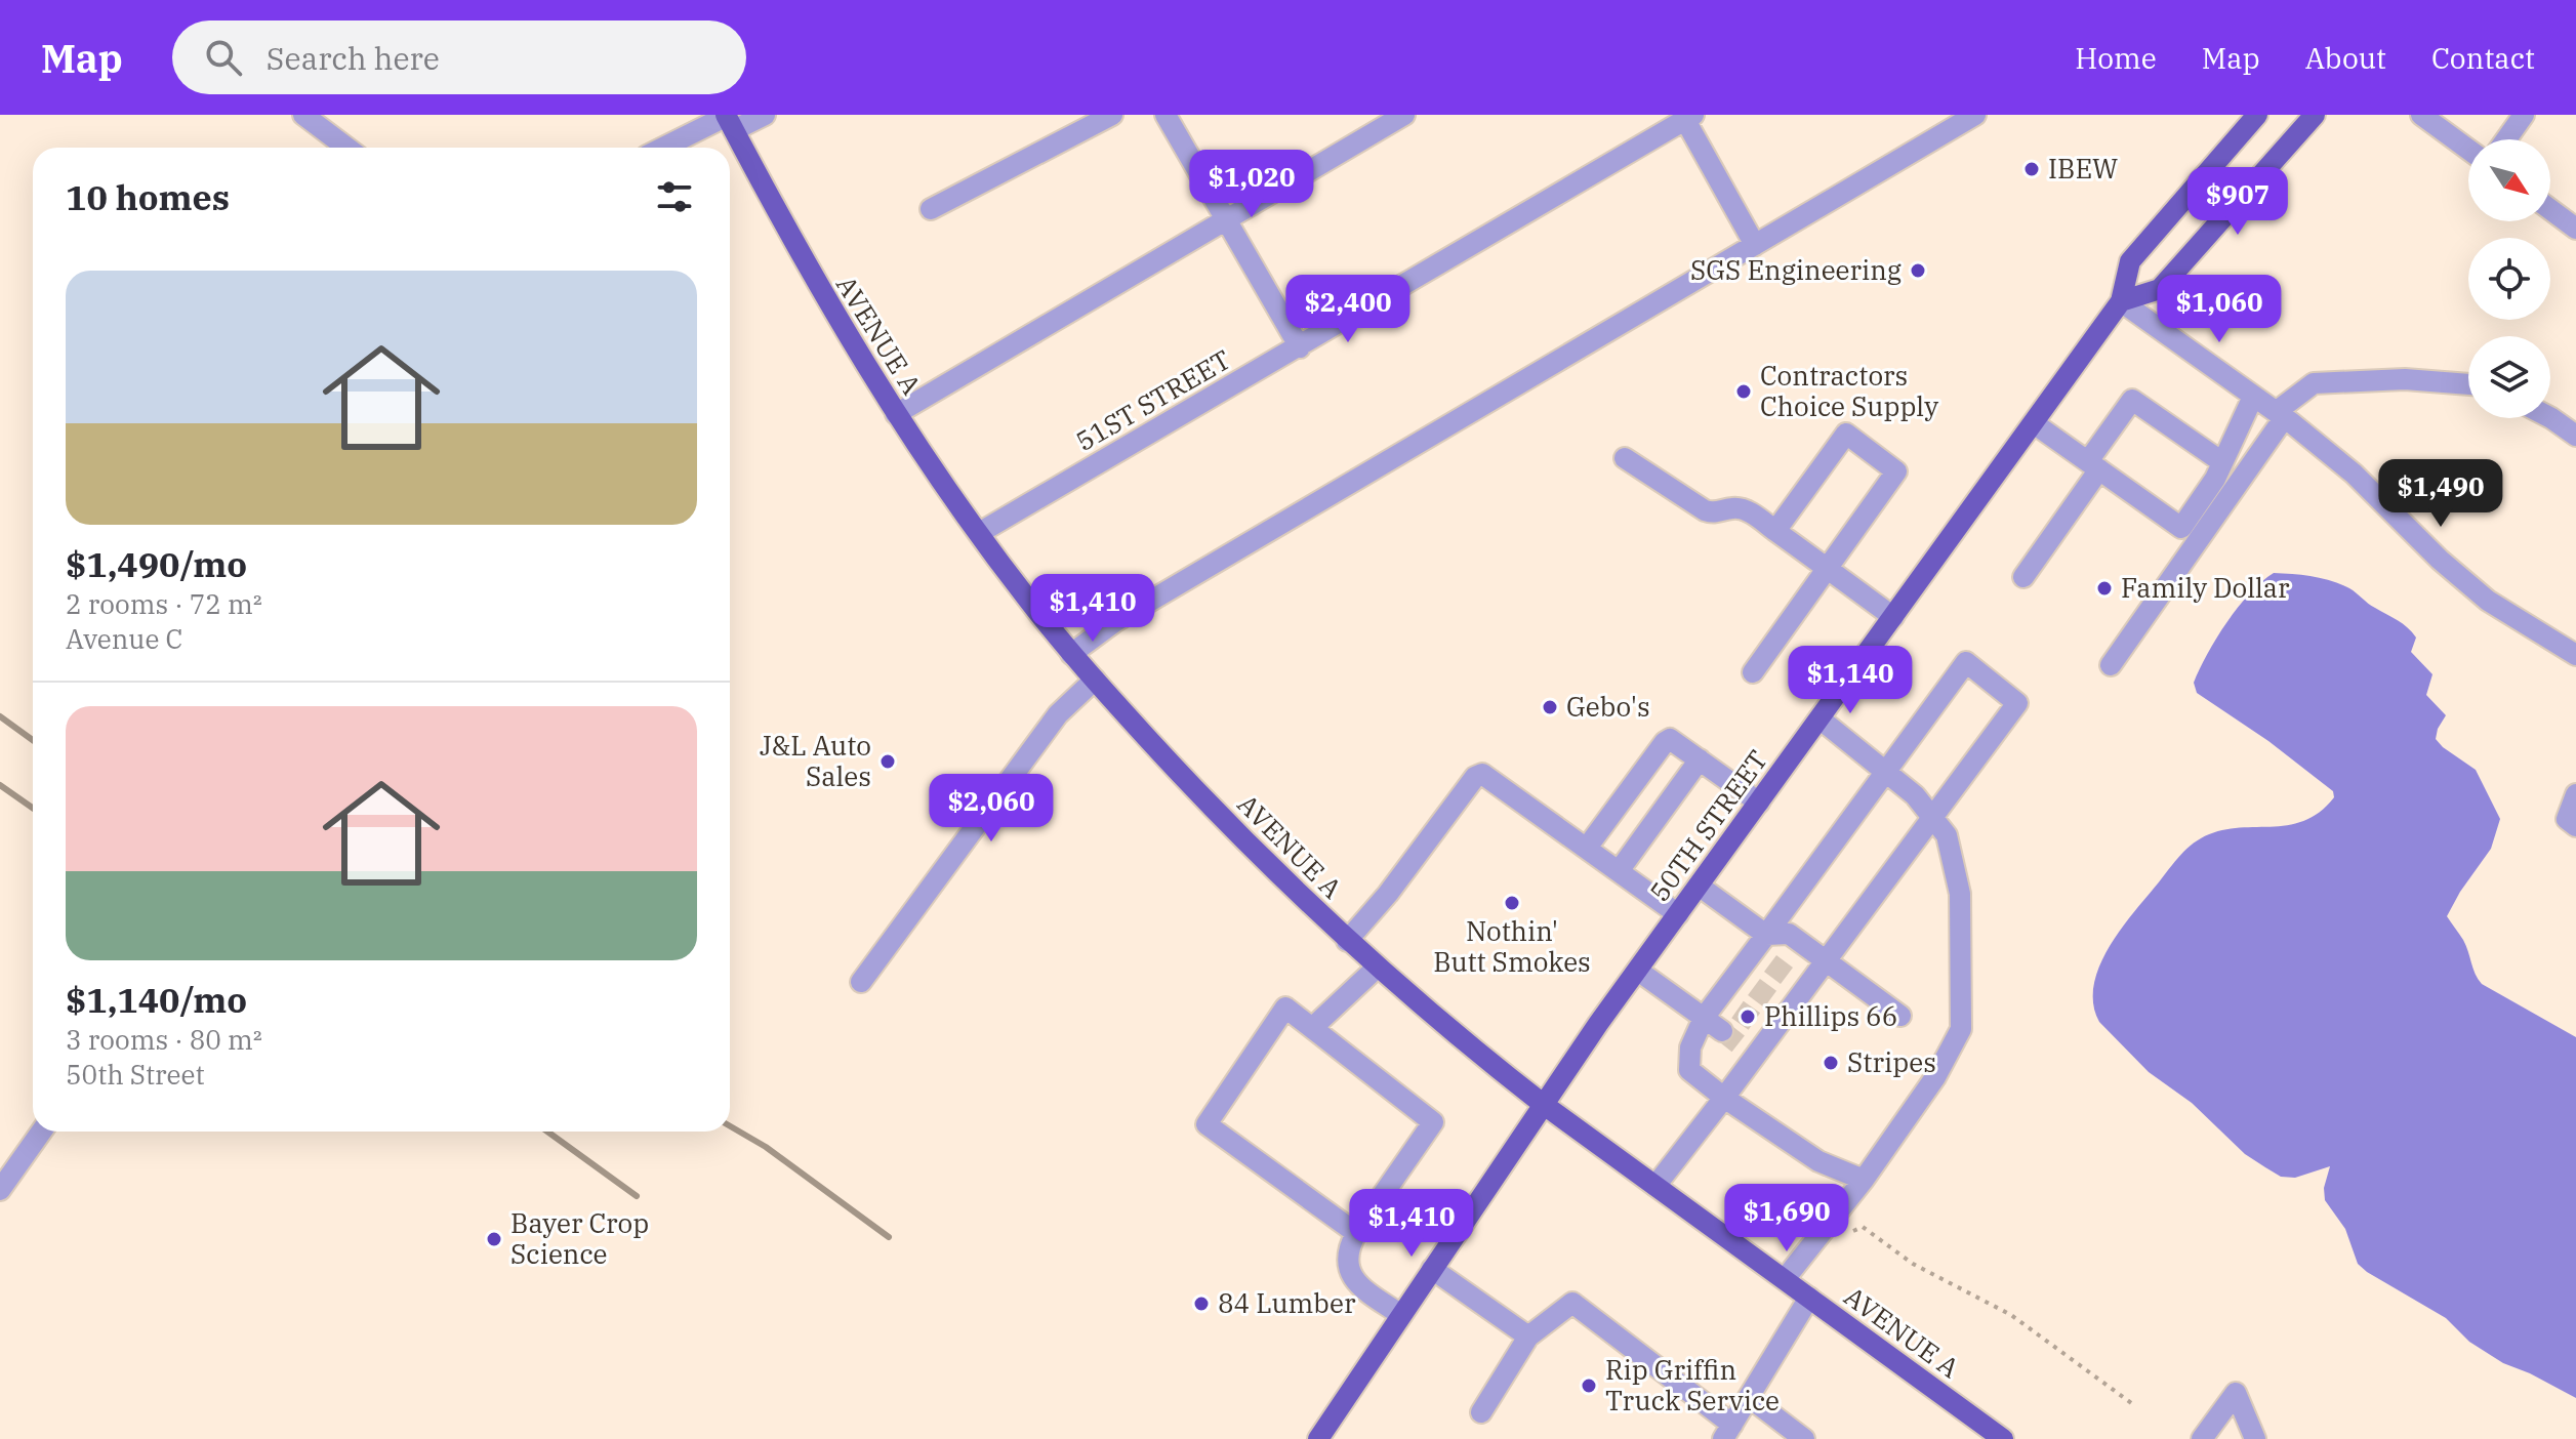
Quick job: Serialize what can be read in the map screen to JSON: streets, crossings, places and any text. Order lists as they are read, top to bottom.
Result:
{
  "streets": {
    "main road": ["AVENUE A", "50TH STREET"],
    "street": ["51ST STREET"]
  },
  "crossings": [
    ["AVENUE A", "51ST STREET"],
    ["AVENUE A", "50TH STREET"]
  ],
  "places": [
    "IBEW",
    "SGS Engineering",
    "Contractors Choice Supply",
    "Family Dollar",
    "Gebo's",
    "J&L Auto Sales",
    "Nothin' Butt Smokes",
    "Phillips 66",
    "Stripes",
    "Bayer Crop Science",
    "84 Lumber",
    "Rip Griffin Truck Service"
  ],
  "north": "bottom right",
  "page": {
    "header": "Map",
    "search": "Search here",
    "nav": [
      "Home",
      "Map",
      "About",
      "Contact"
    ],
    "heading": "10 homes",
    "price": [
      "$1,020",
      "$907",
      "$2,400",
      "$1,060",
      "$1,490",
      "$1,410",
      "$1,140",
      "$2,060",
      "$1,690",
      "$1,410"
    ],
    "list": [
      {
        "name": "$1,490/mo",
        "note": "2 rooms · 72 m² · Avenue C"
      },
      {
        "name": "$1,140/mo",
        "note": "3 rooms · 80 m² · 50th Street"
      }
    ]
  }
}
